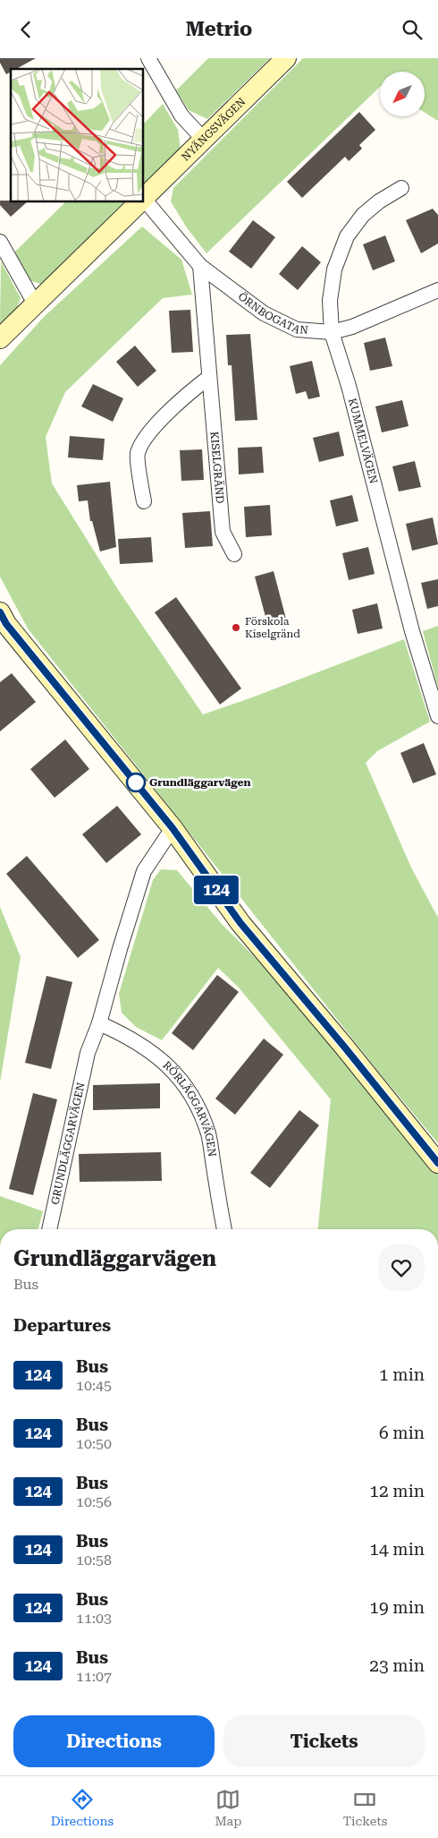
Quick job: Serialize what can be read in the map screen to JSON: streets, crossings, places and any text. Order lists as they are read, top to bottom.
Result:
{
  "streets": {
    "street": [
      "NYÄNGSVÄGEN",
      "ÖRNBOGATAN",
      "KUMMELVÄGEN",
      "KISELGRÄND",
      "RÖRLÄGGARVÄGEN",
      "GRUNDLÄGGARVÄGEN"
    ]
  },
  "crossings": [
    ["ÖRNBOGATAN", "KUMMELVÄGEN"],
    ["ÖRNBOGATAN", "KISELGRÄND"],
    ["RÖRLÄGGARVÄGEN", "GRUNDLÄGGARVÄGEN"]
  ],
  "places": ["Förskola Kiselgränd", "Grundläggarvägen"],
  "lines": ["bus line 124"],
  "north": "bottom left",
  "page": {
    "header": "Metrio",
    "on_map": "124",
    "heading": [
      ["Grundläggarvägen", "Bus"],
      "Departures"
    ],
    "list": [
      {
        "mark": "124",
        "name": "Bus",
        "note": "10:45",
        "value": "1 min"
      },
      {
        "mark": "124",
        "name": "Bus",
        "note": "10:50",
        "value": "6 min"
      },
      {
        "mark": "124",
        "name": "Bus",
        "note": "10:56",
        "value": "12 min"
      },
      {
        "mark": "124",
        "name": "Bus",
        "note": "10:58",
        "value": "14 min"
      },
      {
        "mark": "124",
        "name": "Bus",
        "note": "11:03",
        "value": "19 min"
      },
      {
        "mark": "124",
        "name": "Bus",
        "note": "11:07",
        "value": "23 min"
      }
    ],
    "buttons": ["Directions", "Tickets"],
    "tabs": ["Directions", "Map", "Tickets"]
  }
}
